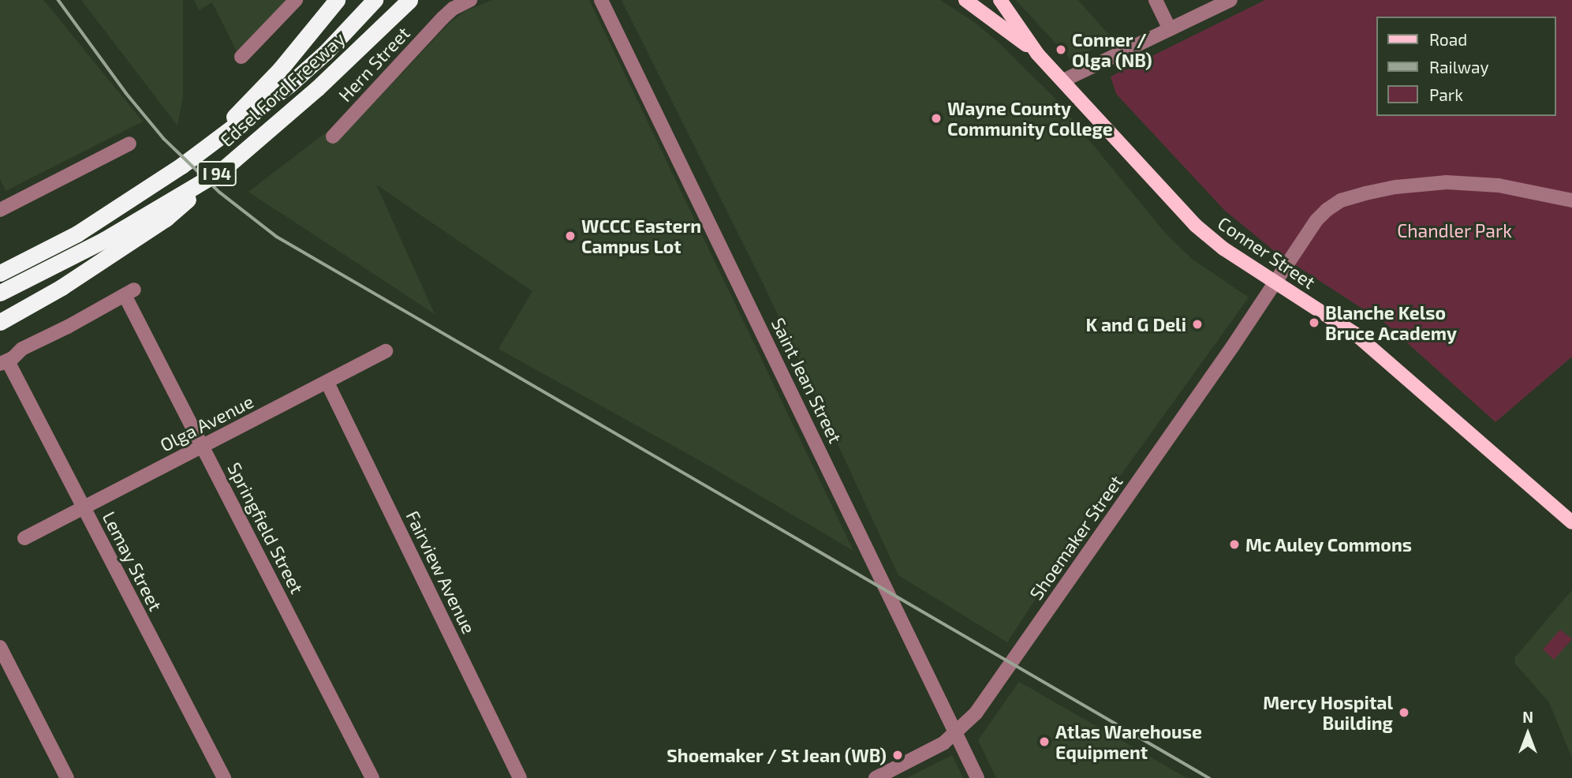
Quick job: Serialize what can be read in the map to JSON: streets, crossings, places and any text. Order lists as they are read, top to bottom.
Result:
{
  "streets": {
    "highway": ["Edsel Ford Freeway", "I 94"],
    "main road": ["Conner Street"],
    "street": [
      "Hern Street",
      "Saint Jean Street",
      "Olga Avenue",
      "Springfield Street",
      "Shoemaker Street",
      "Lemay Street",
      "Fairview Avenue"
    ]
  },
  "crossings": [
    ["Conner Street", "Shoemaker Street"],
    ["Saint Jean Street", "Shoemaker Street"],
    ["Olga Avenue", "Springfield Street"],
    ["Olga Avenue", "Lemay Street"],
    ["Olga Avenue", "Fairview Avenue"],
    ["Springfield Street", "Lemay Street"]
  ],
  "parks": ["Chandler Park"],
  "places": [
    "Conner / Olga (NB)",
    "Wayne County Community College",
    "WCCC Eastern Campus Lot",
    "Blanche Kelso Bruce Academy",
    "K and G Deli",
    "Mc Auley Commons",
    "Mercy Hospital Building",
    "Atlas Warehouse Equipment",
    "Shoemaker / St Jean (WB)"
  ],
  "legend": ["Road", "Railway", "Park"],
  "north": "top"
}
